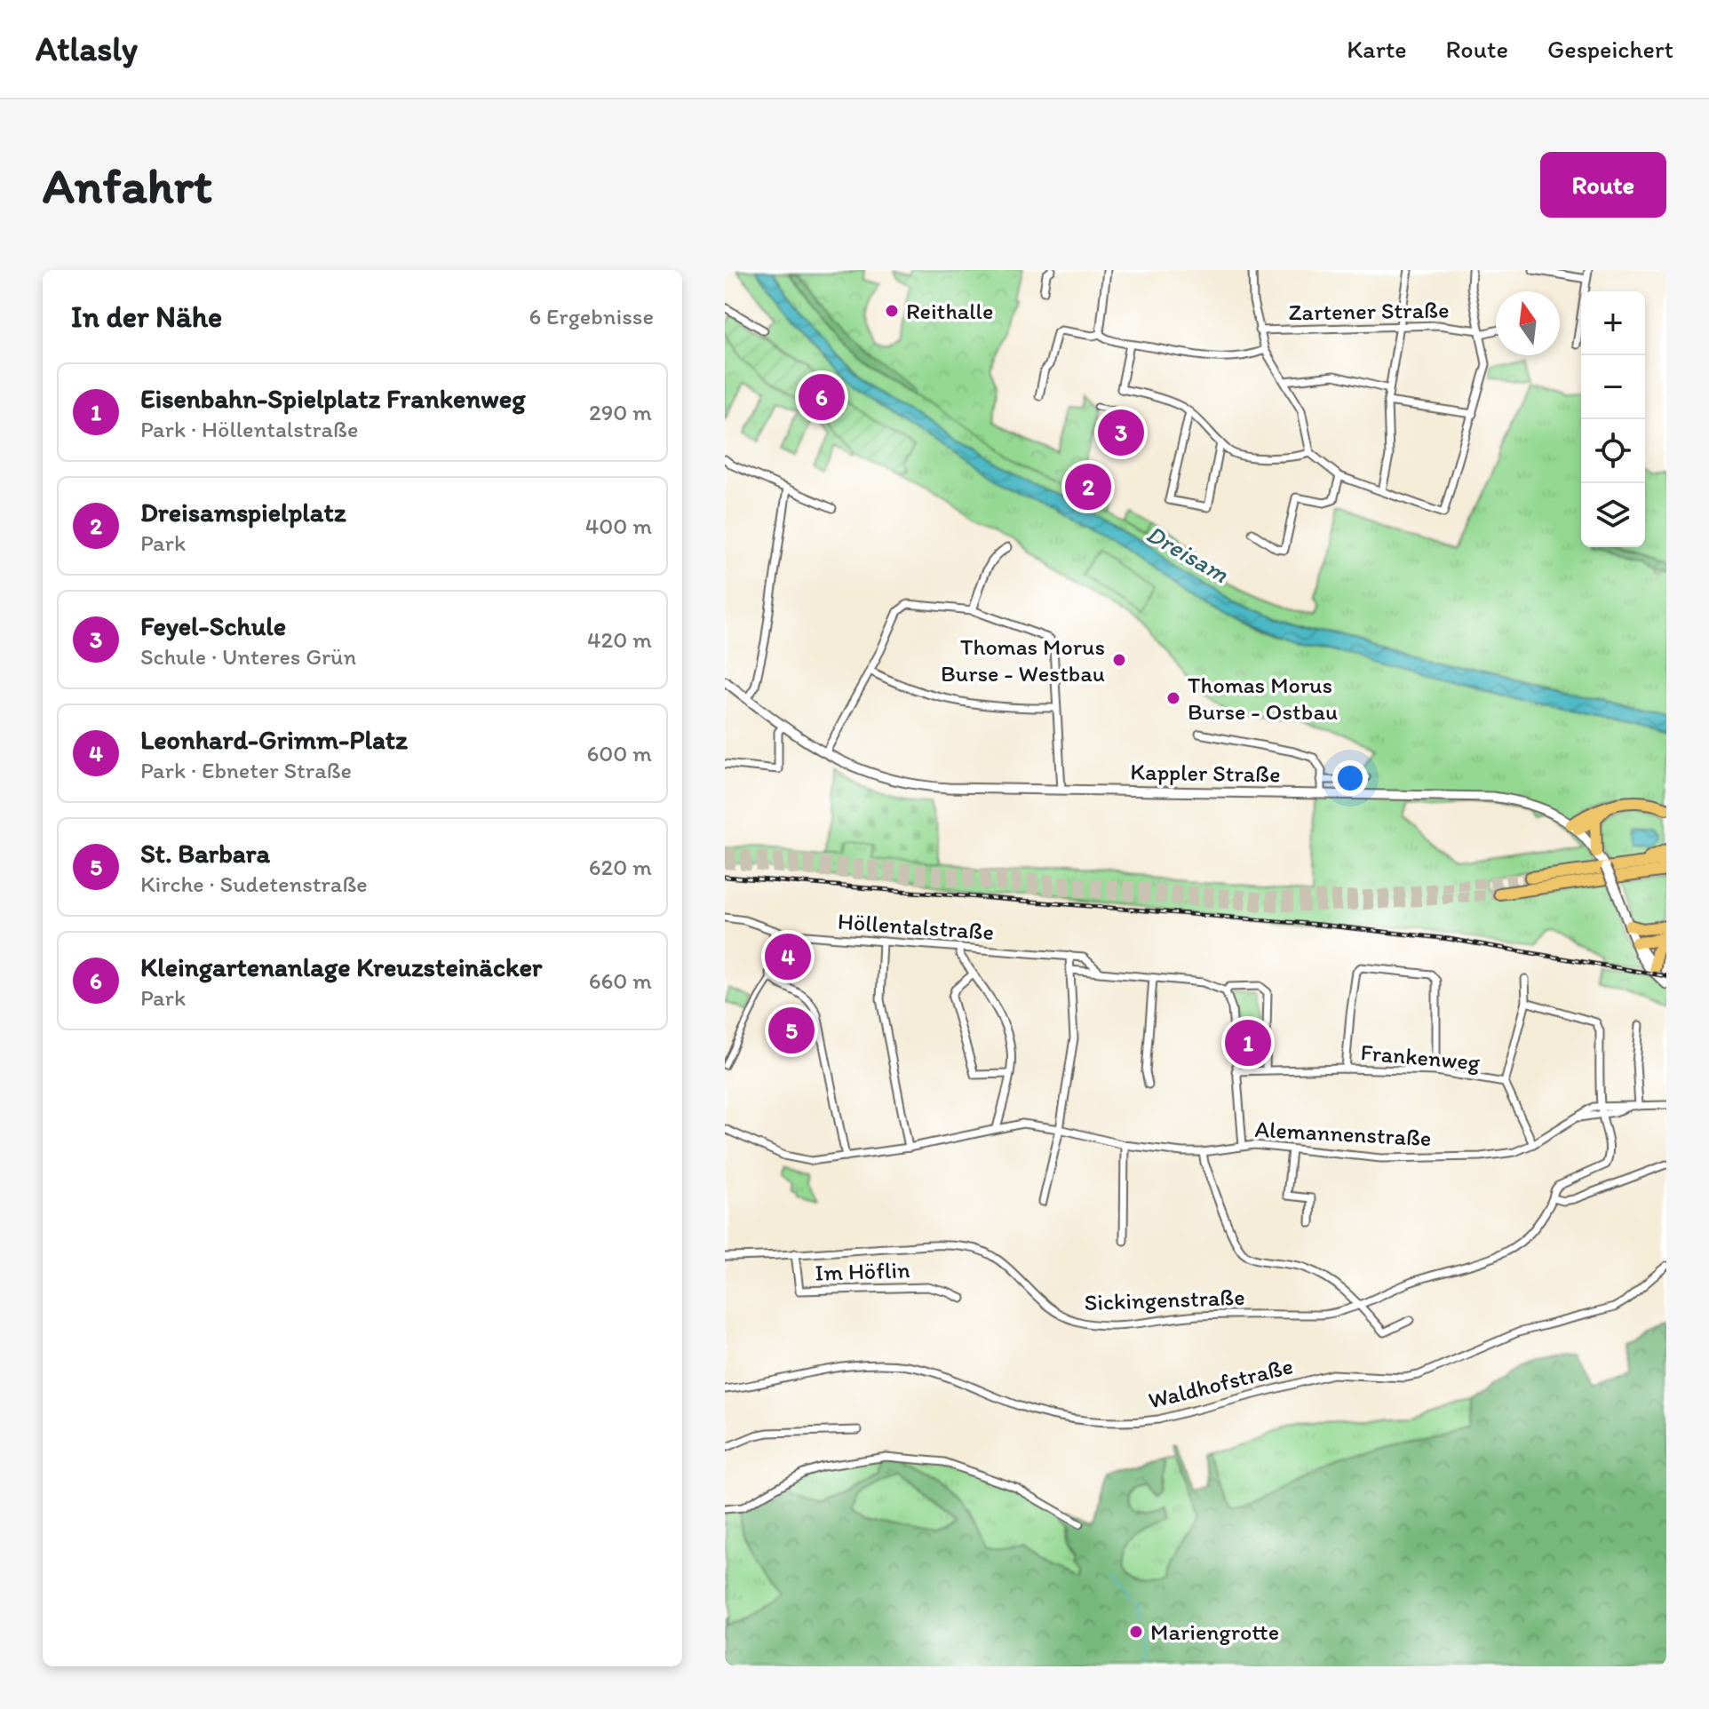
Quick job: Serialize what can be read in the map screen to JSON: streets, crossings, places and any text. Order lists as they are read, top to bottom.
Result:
{
  "streets": {
    "street": [
      "Zartener Straße",
      "Kappler Straße",
      "Höllentalstraße",
      "Frankenweg",
      "Alemannenstraße",
      "Im Höflin",
      "Sickingenstraße",
      "Waldhofstraße"
    ]
  },
  "crossings": [
    ["Frankenweg", "Alemannenstraße"],
    ["Alemannenstraße", "Sickingenstraße"],
    ["Im Höflin", "Sickingenstraße"]
  ],
  "water": ["Dreisam"],
  "places": [
    "Reithalle",
    "Thomas Morus Burse - Westbau",
    "Thomas Morus Burse - Ostbau",
    "Mariengrotte"
  ],
  "north": "top",
  "page": {
    "header": "Atlasly",
    "nav": ["Karte", "Route", "Gespeichert"],
    "buttons": "Route",
    "title": "Anfahrt",
    "heading": ["In der Nähe", "6 Ergebnisse"],
    "map_buttons": ["+", "−"],
    "list": [
      {
        "mark": "1",
        "name": "Eisenbahn-Spielplatz Frankenweg",
        "note": "Park · Höllentalstraße",
        "value": "290 m"
      },
      {
        "mark": "2",
        "name": "Dreisamspielplatz",
        "note": "Park",
        "value": "400 m"
      },
      {
        "mark": "3",
        "name": "Feyel-Schule",
        "note": "Schule · Unteres Grün",
        "value": "420 m"
      },
      {
        "mark": "4",
        "name": "Leonhard-Grimm-Platz",
        "note": "Park · Ebneter Straße",
        "value": "600 m"
      },
      {
        "mark": "5",
        "name": "St. Barbara",
        "note": "Kirche · Sudetenstraße",
        "value": "620 m"
      },
      {
        "mark": "6",
        "name": "Kleingartenanlage Kreuzsteinäcker",
        "note": "Park",
        "value": "660 m"
      }
    ],
    "pins": [
      "6",
      "3",
      "2",
      "4",
      "5",
      "1"
    ]
  }
}
